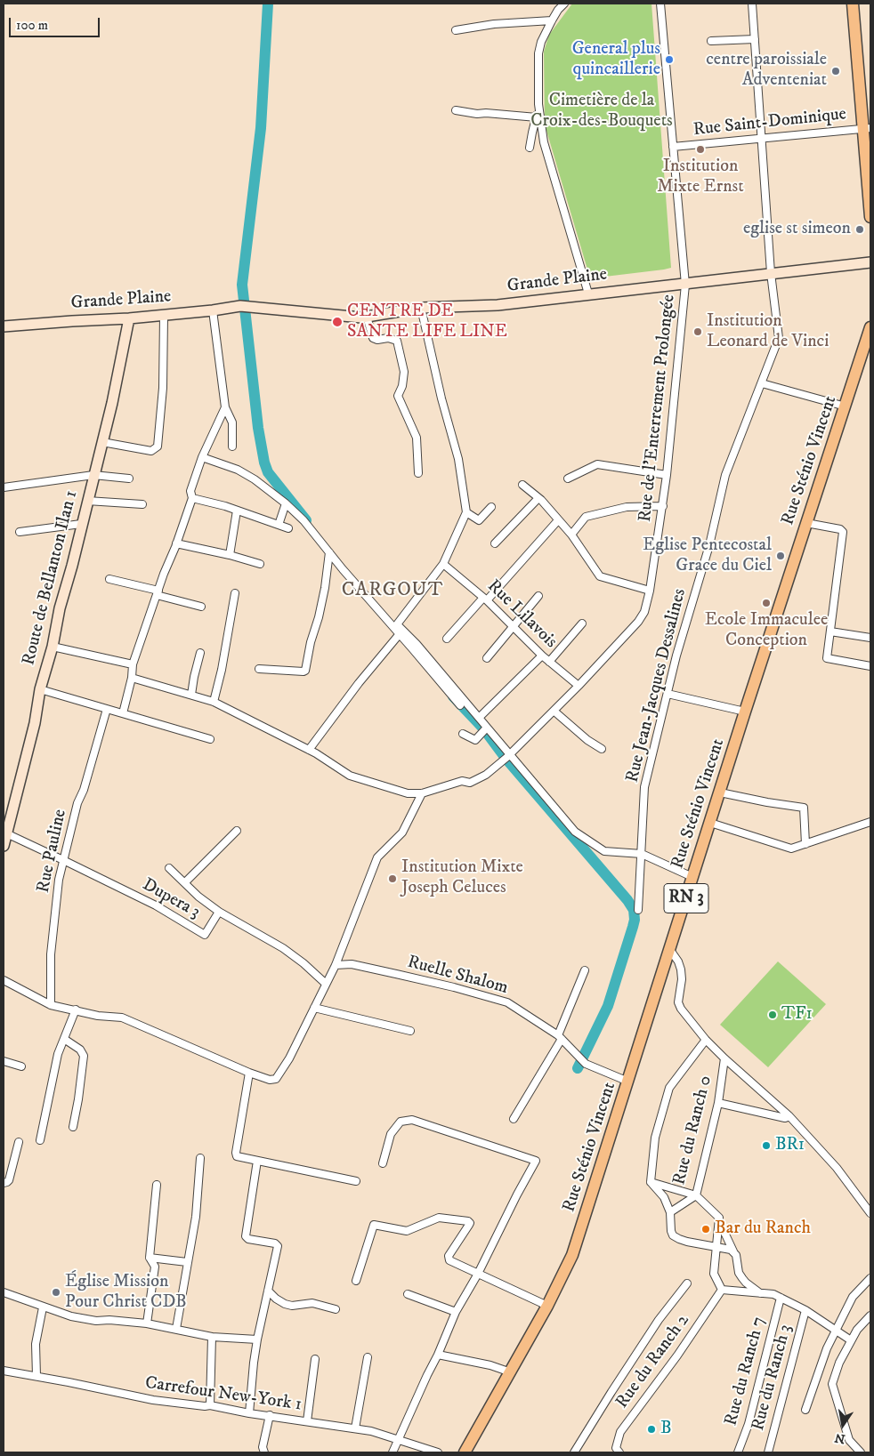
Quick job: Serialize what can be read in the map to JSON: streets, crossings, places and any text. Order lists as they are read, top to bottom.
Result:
{
  "streets": {
    "main road": ["Rue Sténio Vincent", "RN 3"],
    "street": [
      "Rue Saint-Dominique",
      "Grande Plaine",
      "Rue de l'Enterrement Prolongée",
      "Route de Bellanton Ilan 1",
      "Rue Lilavois",
      "Rue Jean-Jacques Dessalines",
      "Rue Pauline",
      "Dupera 3",
      "Ruelle Shalom",
      "Rue du Ranch 0",
      "Rue du Ranch 2",
      "Rue du Ranch 7",
      "Rue du Ranch 3",
      "Carrefour New-York 1"
    ]
  },
  "crossings": [
    ["Rue Saint-Dominique", "Rue de l'Enterrement Prolongée"],
    ["Rue Saint-Dominique", "Rue Jean-Jacques Dessalines"],
    ["Grande Plaine", "Rue de l'Enterrement Prolongée"],
    ["Grande Plaine", "Route de Bellanton Ilan 1"],
    ["Grande Plaine", "Rue Jean-Jacques Dessalines"],
    ["Rue de l'Enterrement Prolongée", "Rue Lilavois"],
    ["Rue Sténio Vincent", "Ruelle Shalom"],
    ["Route de Bellanton Ilan 1", "Dupera 3"],
    ["Rue Pauline", "Dupera 3"]
  ],
  "districts": ["CARGOUT"],
  "parks": ["Cimetière de la Croix-des-Bouquets"],
  "places": [
    "General plus quincaillerie",
    "centre paroissiale Adventeniat",
    "Institution Mixte Ernst",
    "eglise st simeon",
    "CENTRE DE SANTE LIFE LINE",
    "Institution Leonard de Vinci",
    "Eglise Pentecostal Grace du Ciel",
    "Ecole Immaculee Conception",
    "Institution Mixte Joseph Celuces",
    "TF1",
    "BR1",
    "Bar du Ranch",
    "Église Mission Pour Christ CDB",
    "B"
  ],
  "scale_bar": "100 m",
  "north": "bottom"
}
